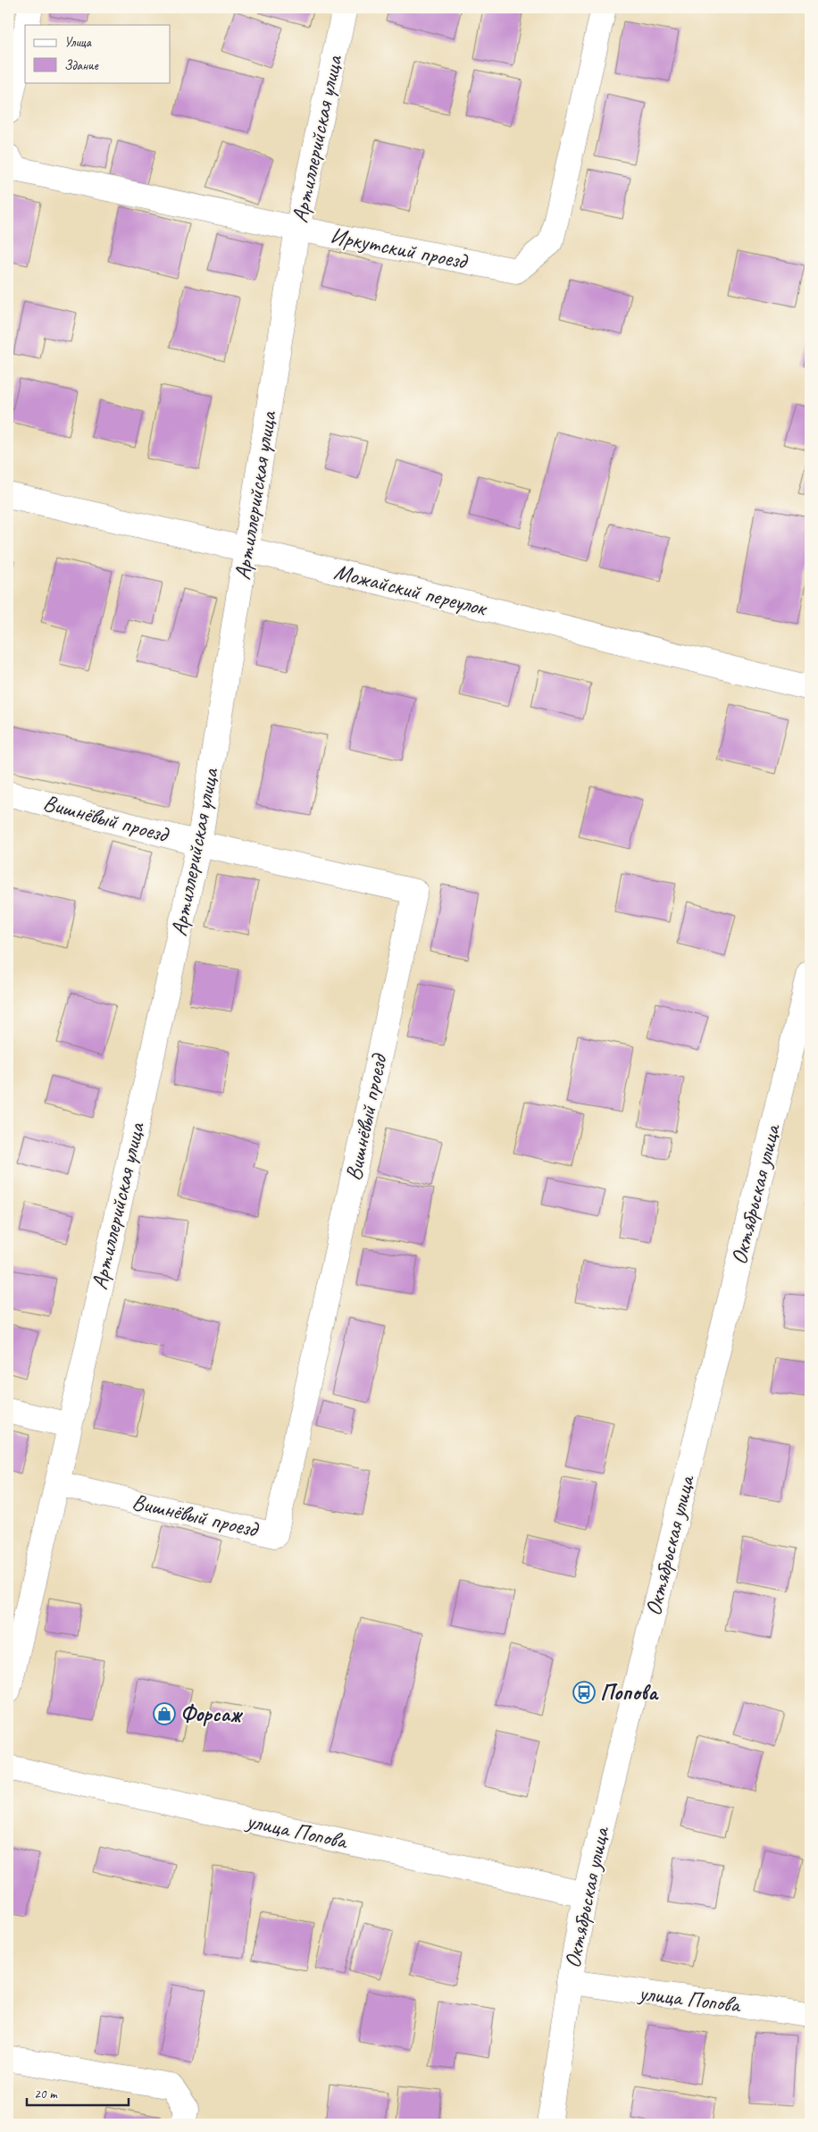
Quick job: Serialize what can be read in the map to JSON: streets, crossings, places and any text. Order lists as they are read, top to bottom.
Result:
{
  "streets": {
    "street": [
      "Артиллерийская улица",
      "Иркутский проезд",
      "Можайский переулок",
      "Вишнёвый проезд",
      "Октябрьская улица",
      "улица Попова"
    ]
  },
  "crossings": [
    ["Артиллерийская улица", "Иркутский проезд"],
    ["Артиллерийская улица", "Можайский переулок"],
    ["Артиллерийская улица", "Вишнёвый проезд"],
    ["Октябрьская улица", "улица Попова"]
  ],
  "places": {
    "bus stop": ["Попова"],
    "shop": ["Форсаж"]
  },
  "legend": ["Улица", "Здание"],
  "scale_bar": "20 m"
}
